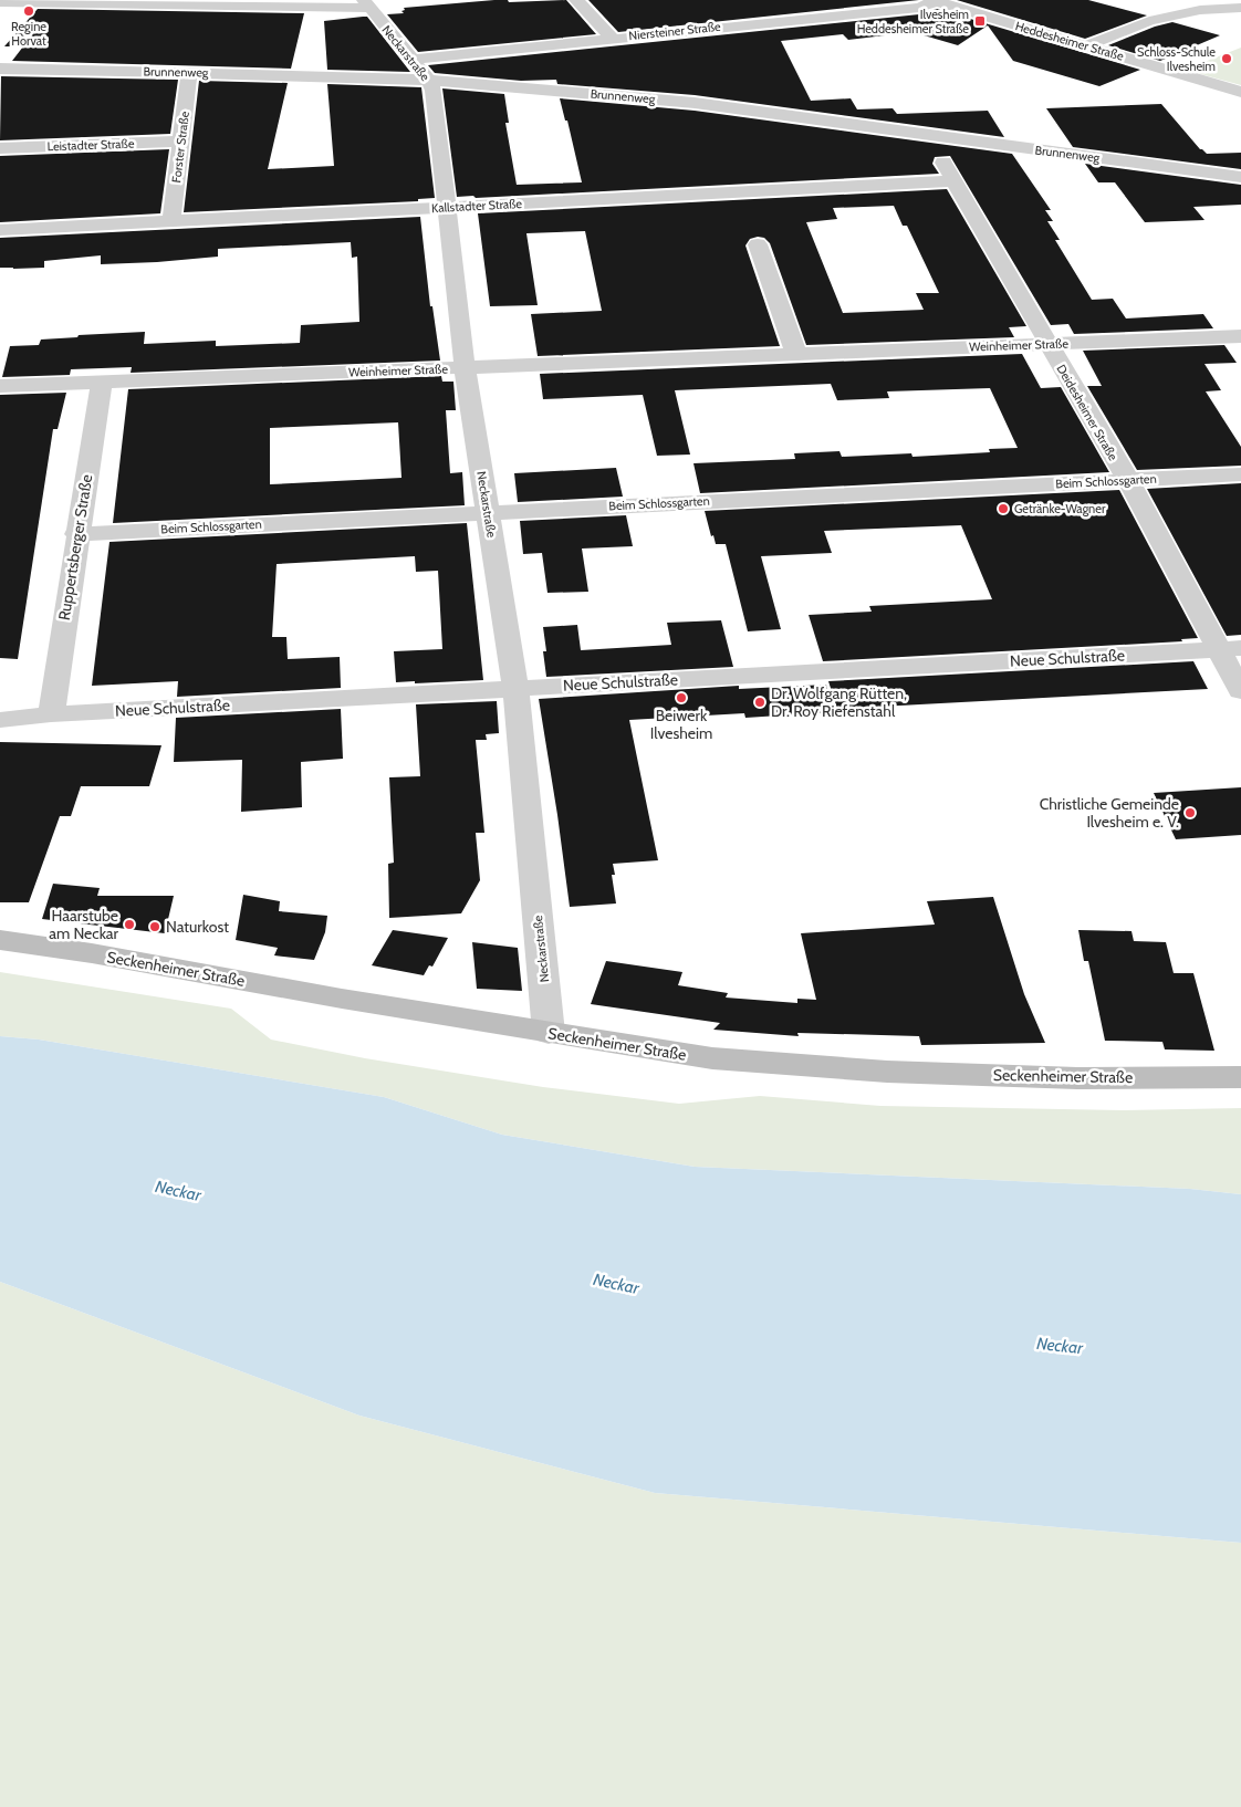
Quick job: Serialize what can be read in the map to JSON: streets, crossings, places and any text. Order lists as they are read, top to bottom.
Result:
{
  "streets": {
    "main road": ["Seckenheimer Straße"],
    "street": [
      "Niersteiner Straße",
      "Heddesheimer Straße",
      "Neckarstraße",
      "Brunnenweg",
      "Leistadter Straße",
      "Forster Straße",
      "Kallstadter Straße",
      "Weinheimer Straße",
      "Deidesheimer Straße",
      "Beim Schlossgarten",
      "Ruppertsberger Straße",
      "Neue Schulstraße"
    ]
  },
  "crossings": [
    ["Niersteiner Straße", "Heddesheimer Straße"],
    ["Niersteiner Straße", "Neckarstraße"],
    ["Neckarstraße", "Brunnenweg"],
    ["Neckarstraße", "Kallstadter Straße"],
    ["Neckarstraße", "Weinheimer Straße"],
    ["Neckarstraße", "Beim Schlossgarten"],
    ["Neckarstraße", "Neue Schulstraße"],
    ["Neckarstraße", "Seckenheimer Straße"],
    ["Brunnenweg", "Forster Straße"],
    ["Brunnenweg", "Deidesheimer Straße"],
    ["Leistadter Straße", "Forster Straße"],
    ["Forster Straße", "Kallstadter Straße"],
    ["Kallstadter Straße", "Deidesheimer Straße"],
    ["Weinheimer Straße", "Deidesheimer Straße"],
    ["Weinheimer Straße", "Ruppertsberger Straße"],
    ["Deidesheimer Straße", "Beim Schlossgarten"],
    ["Deidesheimer Straße", "Neue Schulstraße"],
    ["Beim Schlossgarten", "Ruppertsberger Straße"],
    ["Ruppertsberger Straße", "Neue Schulstraße"]
  ],
  "water": ["Neckar"],
  "places": {
    "other": [
      "Regine Horvat",
      "Schloss-Schule Ilvesheim",
      "Getränke-Wagner",
      "Beiwerk Ilvesheim",
      "Dr. Wolfgang Rütten, Dr. Roy Riefenstahl",
      "Christliche Gemeinde Ilvesheim e. V.",
      "Haarstube am Neckar",
      "Naturkost"
    ],
    "transit": ["Ilvesheim Heddesheimer Straße"]
  }
}
